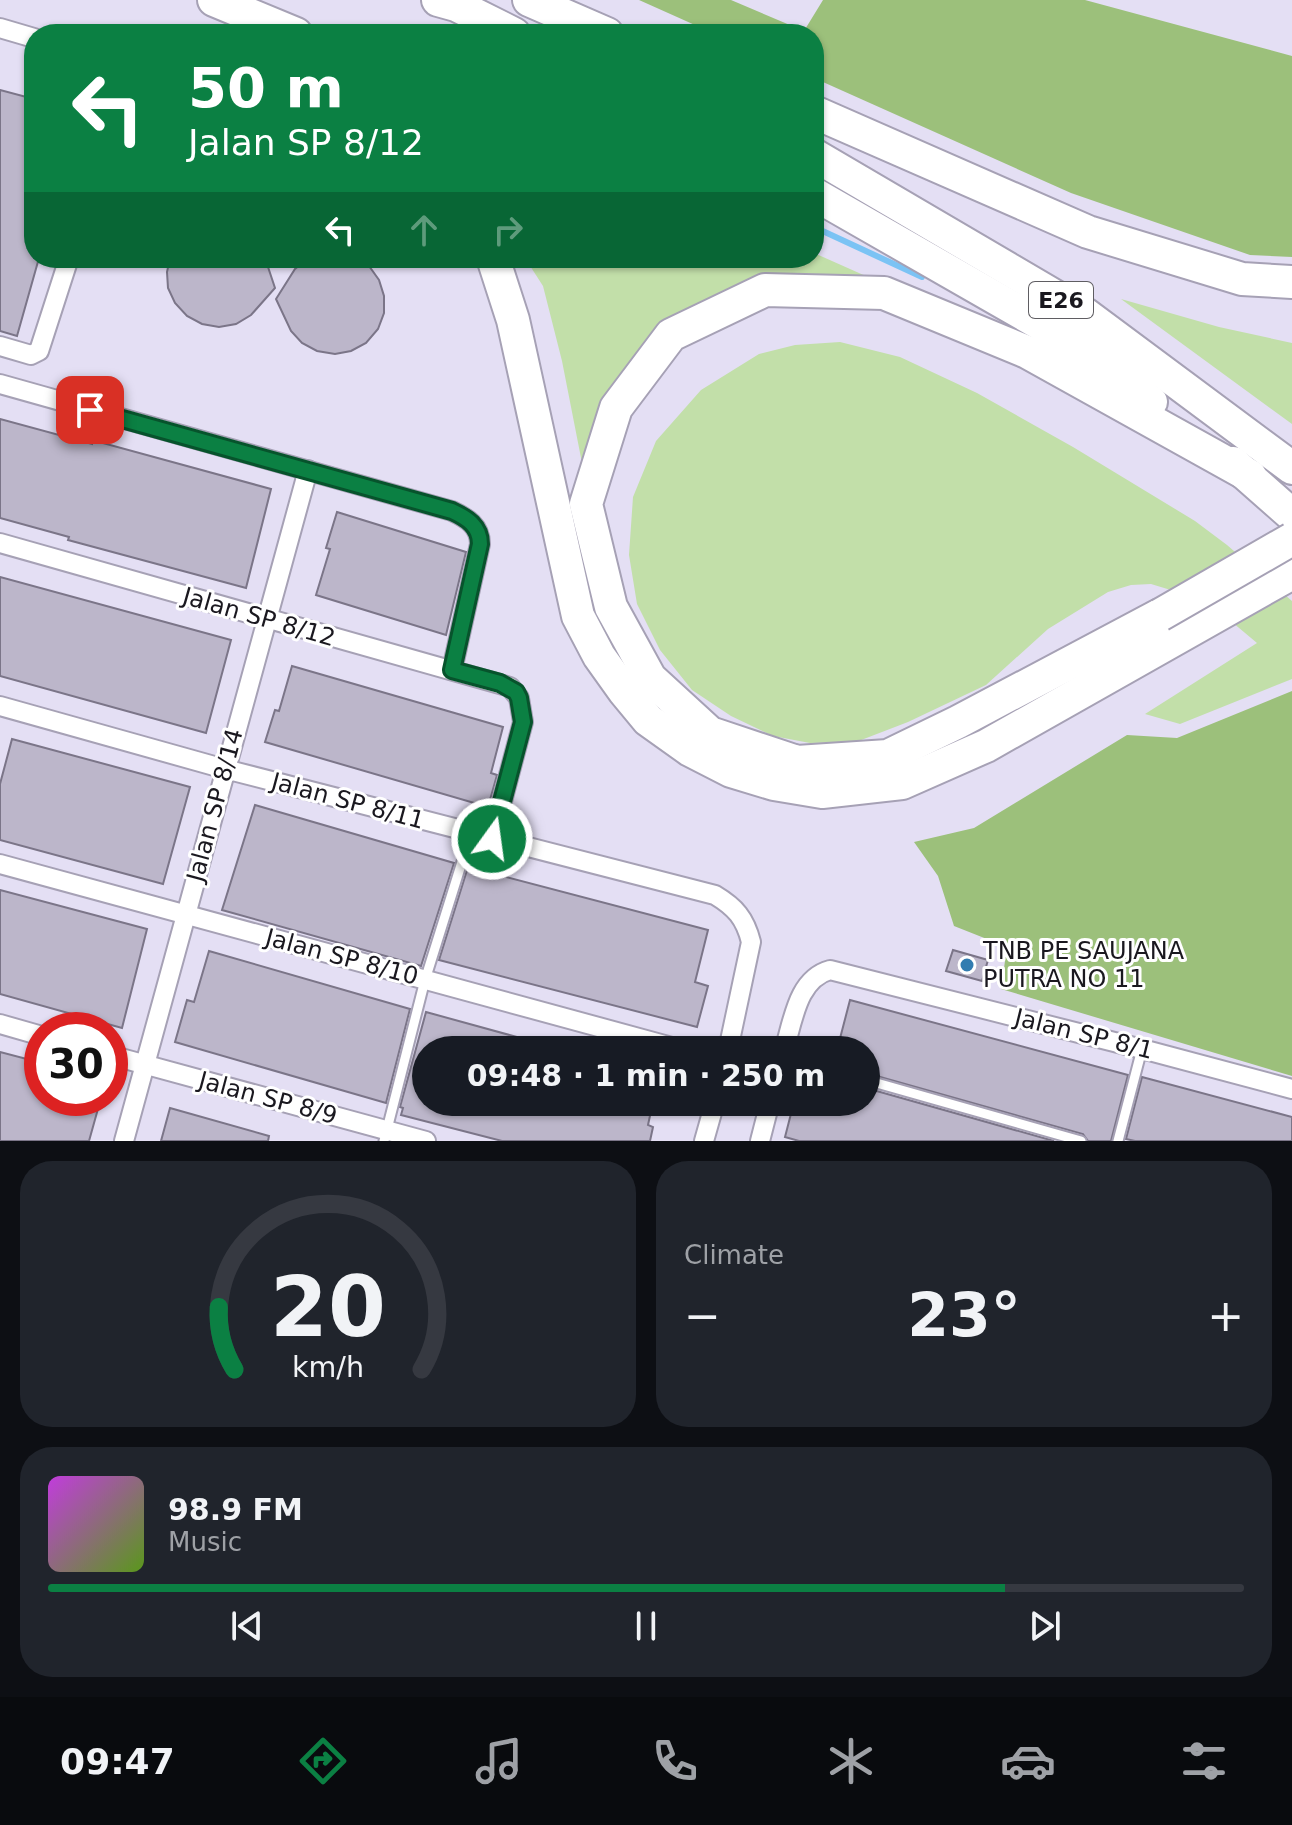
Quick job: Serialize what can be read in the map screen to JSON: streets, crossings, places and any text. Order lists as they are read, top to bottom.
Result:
{
  "streets": {
    "highway": ["E26"],
    "street": [
      "Jalan SP 8/12",
      "Jalan SP 8/11",
      "Jalan SP 8/14",
      "Jalan SP 8/10",
      "Jalan SP 8/1",
      "Jalan SP 8/9"
    ]
  },
  "crossings": [
    ["Jalan SP 8/12", "Jalan SP 8/11"],
    ["Jalan SP 8/12", "Jalan SP 8/14"],
    ["Jalan SP 8/11", "Jalan SP 8/14"],
    ["Jalan SP 8/14", "Jalan SP 8/10"],
    ["Jalan SP 8/14", "Jalan SP 8/9"]
  ],
  "places": ["TNB PE SAUJANA PUTRA NO 11"],
  "page": {
    "turn": ["50 m", "Jalan SP 8/12"],
    "limit": "30",
    "trip": "09:48 · 1 min · 250 m",
    "tile": "Climate",
    "heat": ["−", "23°", "+"],
    "song": ["98.9 FM", "Music"],
    "tabs": "09:47",
    "gauge": ["20", "km/h"]
  }
}
